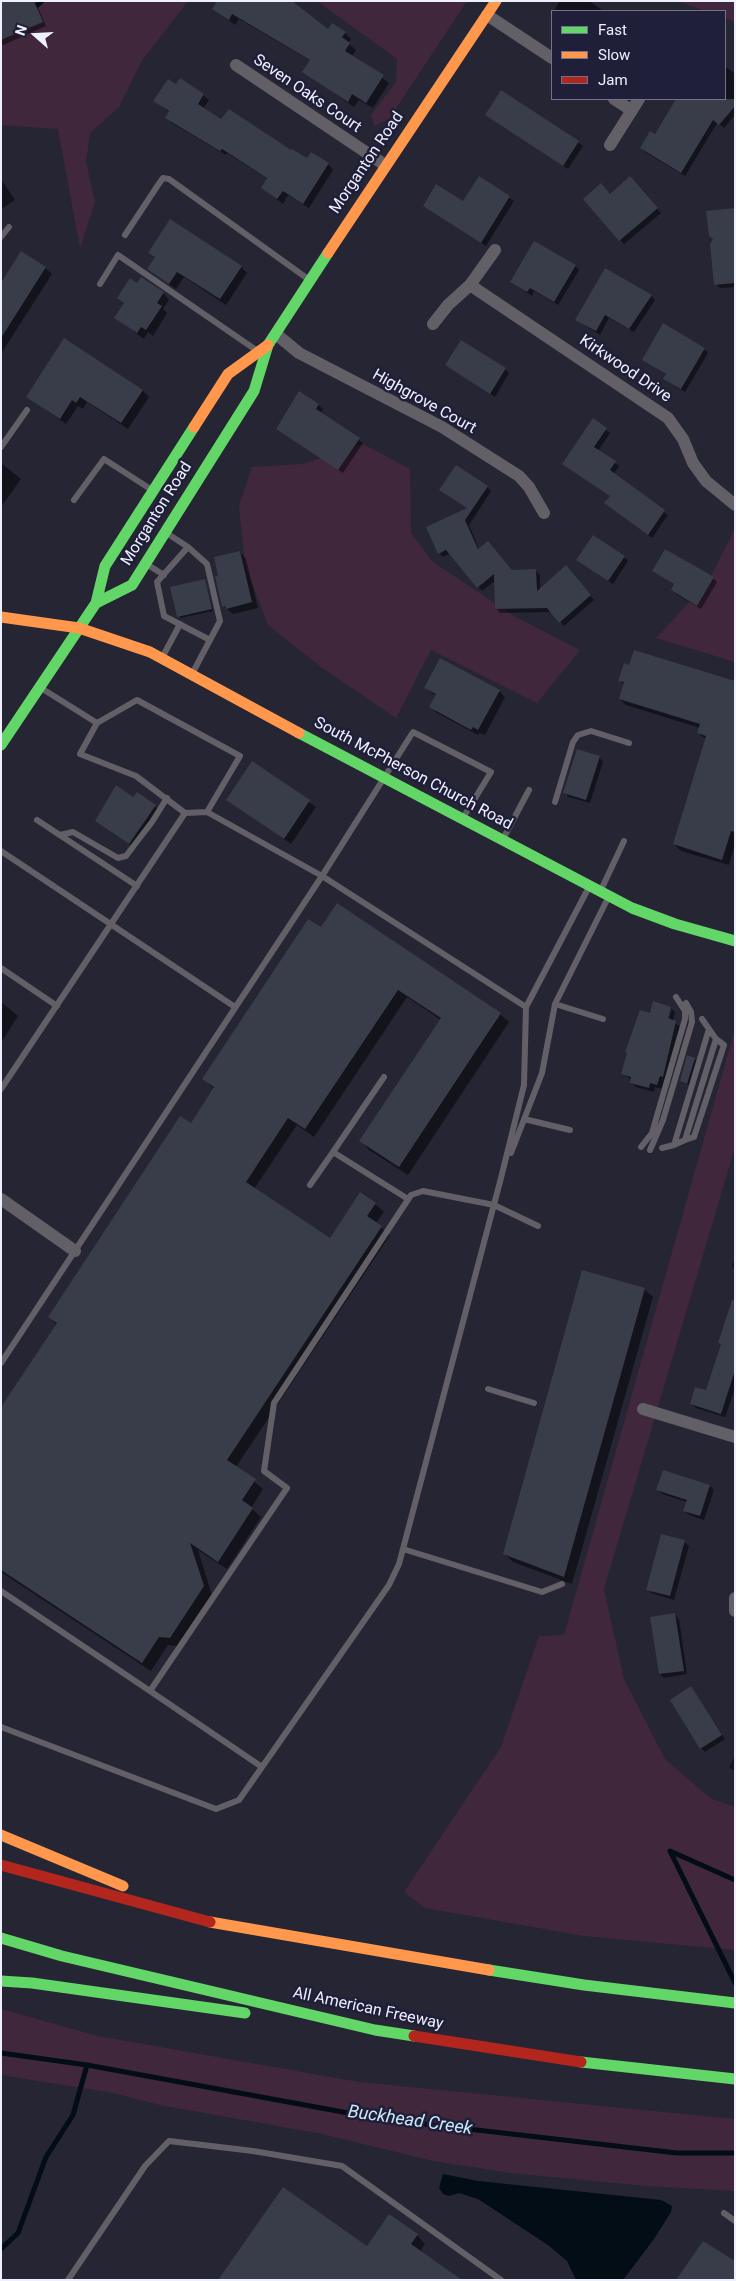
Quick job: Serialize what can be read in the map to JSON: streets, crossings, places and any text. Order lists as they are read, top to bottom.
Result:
{
  "streets": {
    "main road": ["Morganton Road", "South McPherson Church Road", "All American Freeway"],
    "street": ["Seven Oaks Court", "Kirkwood Drive", "Highgrove Court"]
  },
  "crossings": [
    ["Seven Oaks Court", "Morganton Road"],
    ["Morganton Road", "Highgrove Court"],
    ["Morganton Road", "South McPherson Church Road"]
  ],
  "water": ["Buckhead Creek"],
  "legend": ["Fast", "Slow", "Jam"],
  "north": "left"
}
